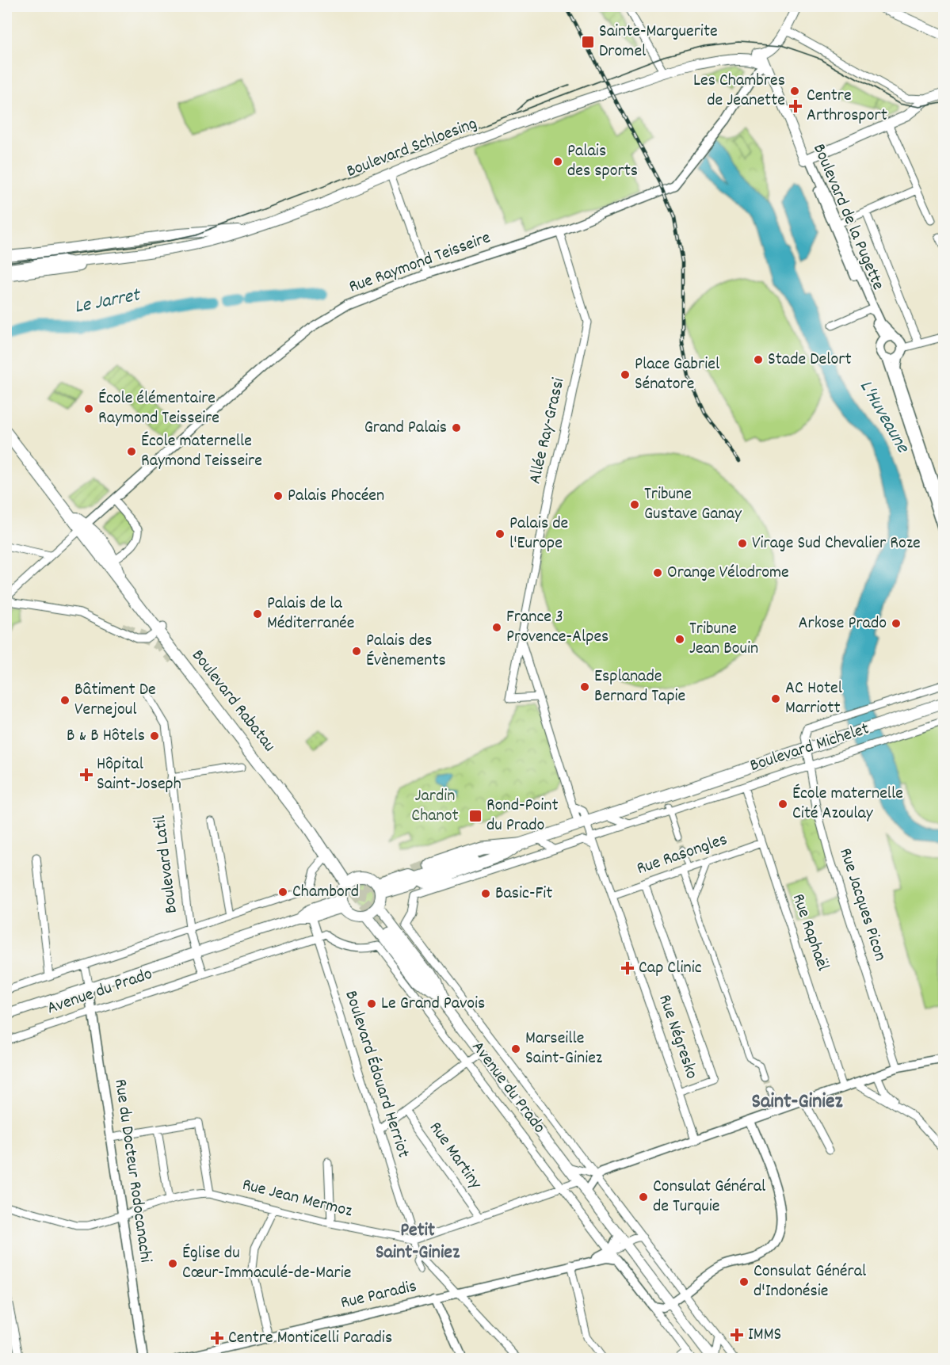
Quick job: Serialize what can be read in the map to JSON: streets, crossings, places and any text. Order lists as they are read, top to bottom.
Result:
{
  "streets": {
    "main road": [
      "Boulevard Schloesing",
      "Boulevard de la Pugette",
      "Boulevard Rabatau",
      "Boulevard Michelet",
      "Avenue du Prado"
    ],
    "street": [
      "Rue Raymond Teisseire",
      "Allée Ray-Grassi",
      "Rue Rasongles",
      "Boulevard Latil",
      "Rue Jacques Picon",
      "Rue Raphaël",
      "Rue Négresko",
      "Boulevard Édouard Herriot",
      "Rue Martiny",
      "Rue du Docteur Rodocanachi",
      "Rue Jean Mermoz",
      "Rue Paradis"
    ]
  },
  "crossings": [
    ["Boulevard Schloesing", "Boulevard de la Pugette"],
    ["Boulevard Schloesing", "Rue Raymond Teisseire"],
    ["Boulevard de la Pugette", "Rue Raymond Teisseire"],
    ["Rue Raymond Teisseire", "Allée Ray-Grassi"],
    ["Rue Raymond Teisseire", "Boulevard Rabatau"],
    ["Allée Ray-Grassi", "Boulevard Michelet"],
    ["Allée Ray-Grassi", "Rue Négresko"],
    ["Boulevard Rabatau", "Boulevard Michelet"],
    ["Boulevard Rabatau", "Avenue du Prado"],
    ["Boulevard Michelet", "Rue Jacques Picon"],
    ["Boulevard Michelet", "Rue Raphaël"],
    ["Boulevard Michelet", "Avenue du Prado"],
    ["Boulevard Michelet", "Rue Négresko"],
    ["Rue Rasongles", "Rue Raphaël"],
    ["Rue Rasongles", "Rue Négresko"],
    ["Boulevard Latil", "Avenue du Prado"],
    ["Avenue du Prado", "Boulevard Édouard Herriot"],
    ["Avenue du Prado", "Rue du Docteur Rodocanachi"],
    ["Avenue du Prado", "Rue Paradis"],
    ["Boulevard Édouard Herriot", "Rue Jean Mermoz"],
    ["Boulevard Édouard Herriot", "Rue Paradis"],
    ["Rue du Docteur Rodocanachi", "Rue Jean Mermoz"]
  ],
  "districts": ["Saint-Giniez", "Petit Saint-Giniez"],
  "water": ["Le Jarret", "L'Huveaune"],
  "parks": ["Jardin Chanot"],
  "places": {
    "transit": ["Sainte-Marguerite Dromel", "Rond-Point du Prado"],
    "other": [
      "Les Chambres de Jeanette",
      "Palais des sports",
      "Stade Delort",
      "Place Gabriel Sénatore",
      "École élémentaire Raymond Teisseire",
      "Grand Palais",
      "École maternelle Raymond Teisseire",
      "Palais Phocéen",
      "Tribune Gustave Ganay",
      "Palais de l'Europe",
      "Virage Sud Chevalier Roze",
      "Orange Vélodrome",
      "Palais de la Méditerranée",
      "Arkose Prado",
      "France 3 Provence-Alpes",
      "Tribune Jean Bouin",
      "Palais des Évènements",
      "Esplanade Bernard Tapie",
      "AC Hotel Marriott",
      "Bâtiment De Vernejoul",
      "B & B Hôtels",
      "École maternelle Cité Azoulay",
      "Chambord",
      "Basic-Fit",
      "Le Grand Pavois",
      "Marseille Saint-Giniez",
      "Consulat Général de Turquie",
      "Église du Cœur-Immaculé-de-Marie",
      "Consulat Général d'Indonésie"
    ],
    "health": [
      "Centre Arthrosport",
      "Hôpital Saint-Joseph",
      "Cap Clinic",
      "IMMS",
      "Centre Monticelli Paradis"
    ]
  }
}
